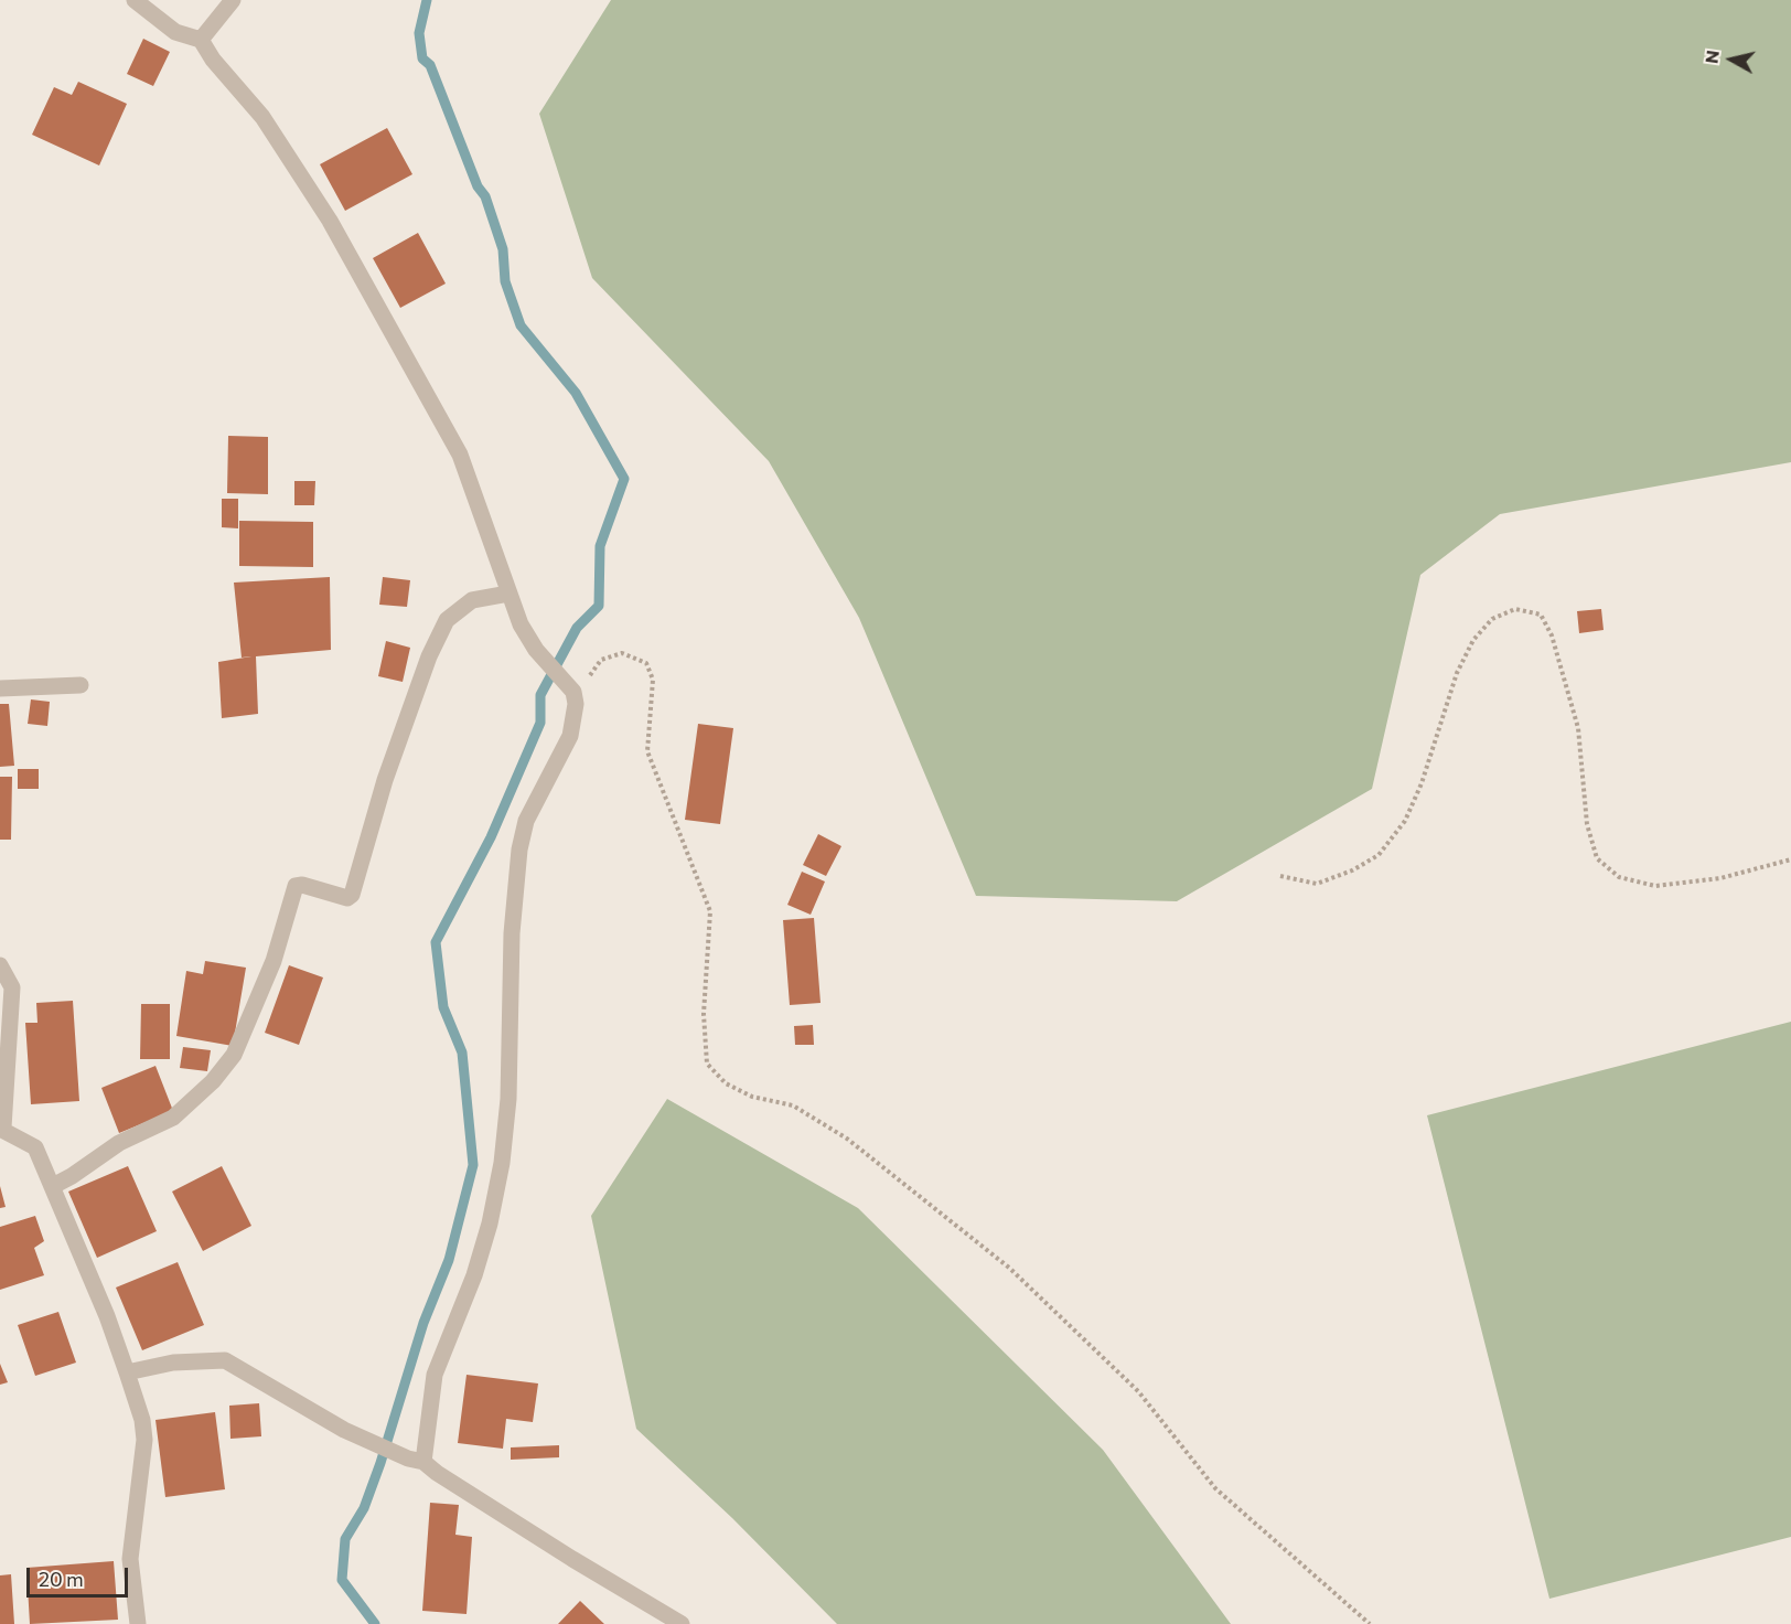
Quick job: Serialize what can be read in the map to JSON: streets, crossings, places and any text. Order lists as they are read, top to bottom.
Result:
{
  "scale_bar": "20 m",
  "north": "left"
}
